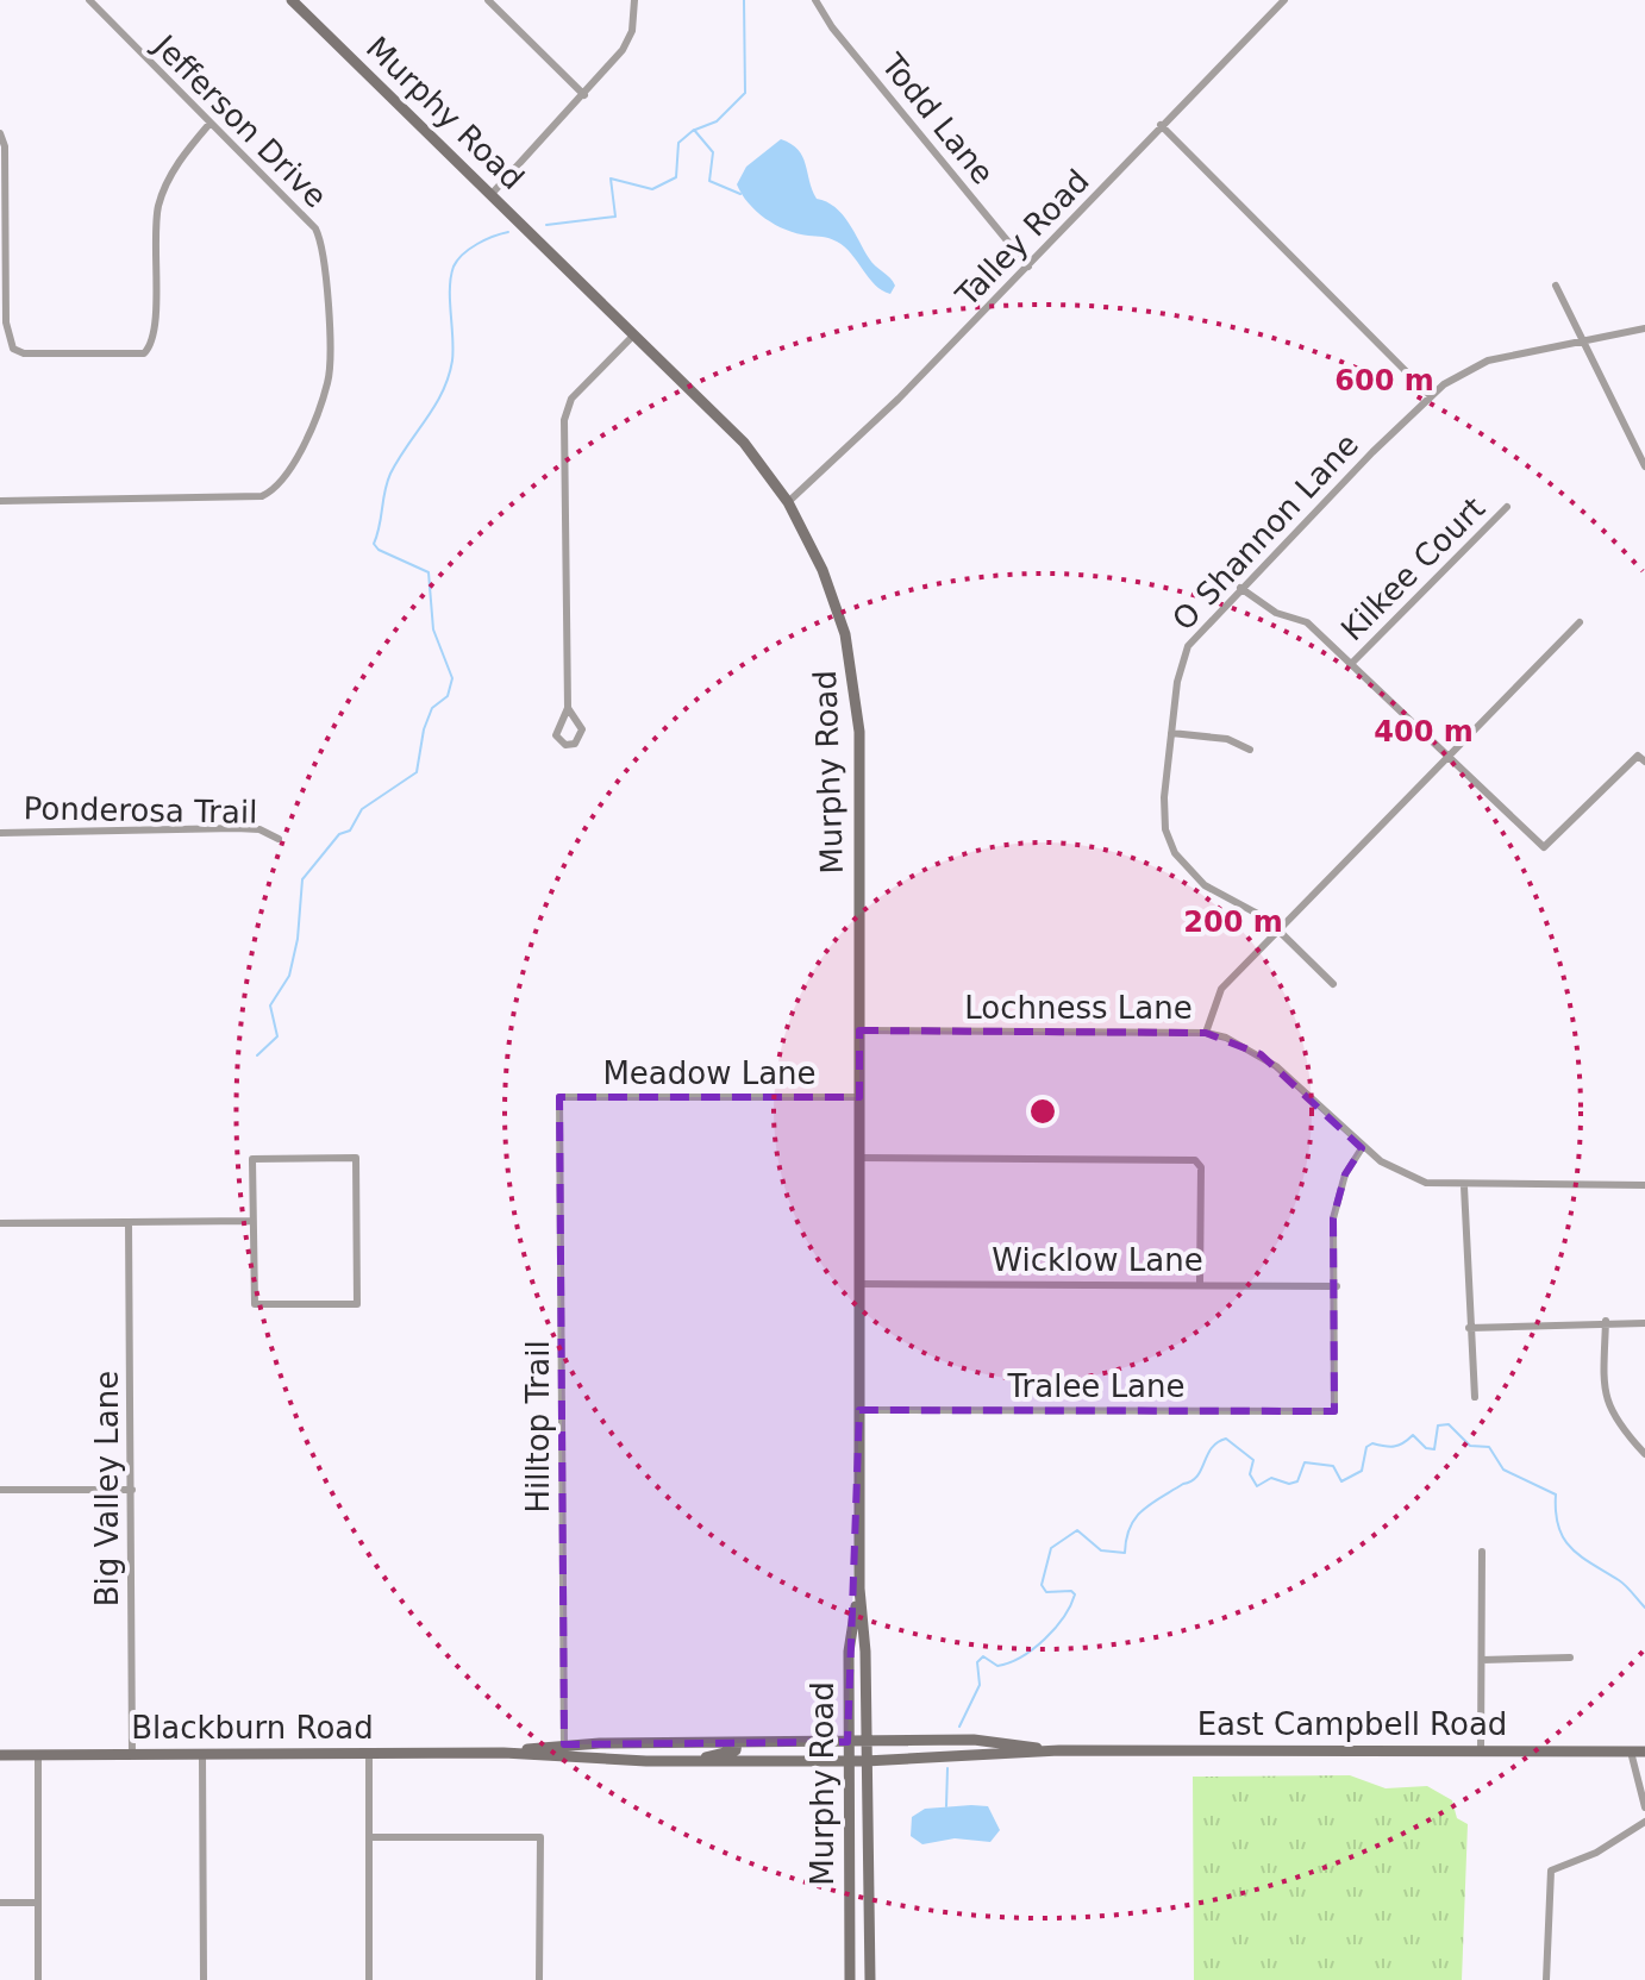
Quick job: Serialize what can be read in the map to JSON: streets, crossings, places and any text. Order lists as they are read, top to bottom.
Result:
{
  "streets": {
    "main road": ["Murphy Road", "East Campbell Road", "Blackburn Road"],
    "street": [
      "Todd Lane",
      "Jefferson Drive",
      "Talley Road",
      "O Shannon Lane",
      "Kilkee Court",
      "Ponderosa Trail",
      "Lochness Lane",
      "Meadow Lane",
      "Wicklow Lane",
      "Tralee Lane",
      "Hilltop Trail",
      "Big Valley Lane"
    ]
  },
  "crossings": [
    ["Murphy Road", "Talley Road"],
    ["Murphy Road", "Lochness Lane"],
    ["Murphy Road", "Meadow Lane"],
    ["Murphy Road", "Wicklow Lane"],
    ["Murphy Road", "Tralee Lane"],
    ["Murphy Road", "East Campbell Road"],
    ["Murphy Road", "Blackburn Road"],
    ["Todd Lane", "Talley Road"],
    ["Meadow Lane", "Hilltop Trail"],
    ["Wicklow Lane", "Tralee Lane"],
    ["Hilltop Trail", "Blackburn Road"],
    ["Big Valley Lane", "Blackburn Road"],
    ["East Campbell Road", "Blackburn Road"]
  ],
  "rings": ["600 m", "400 m", "200 m"]
}
